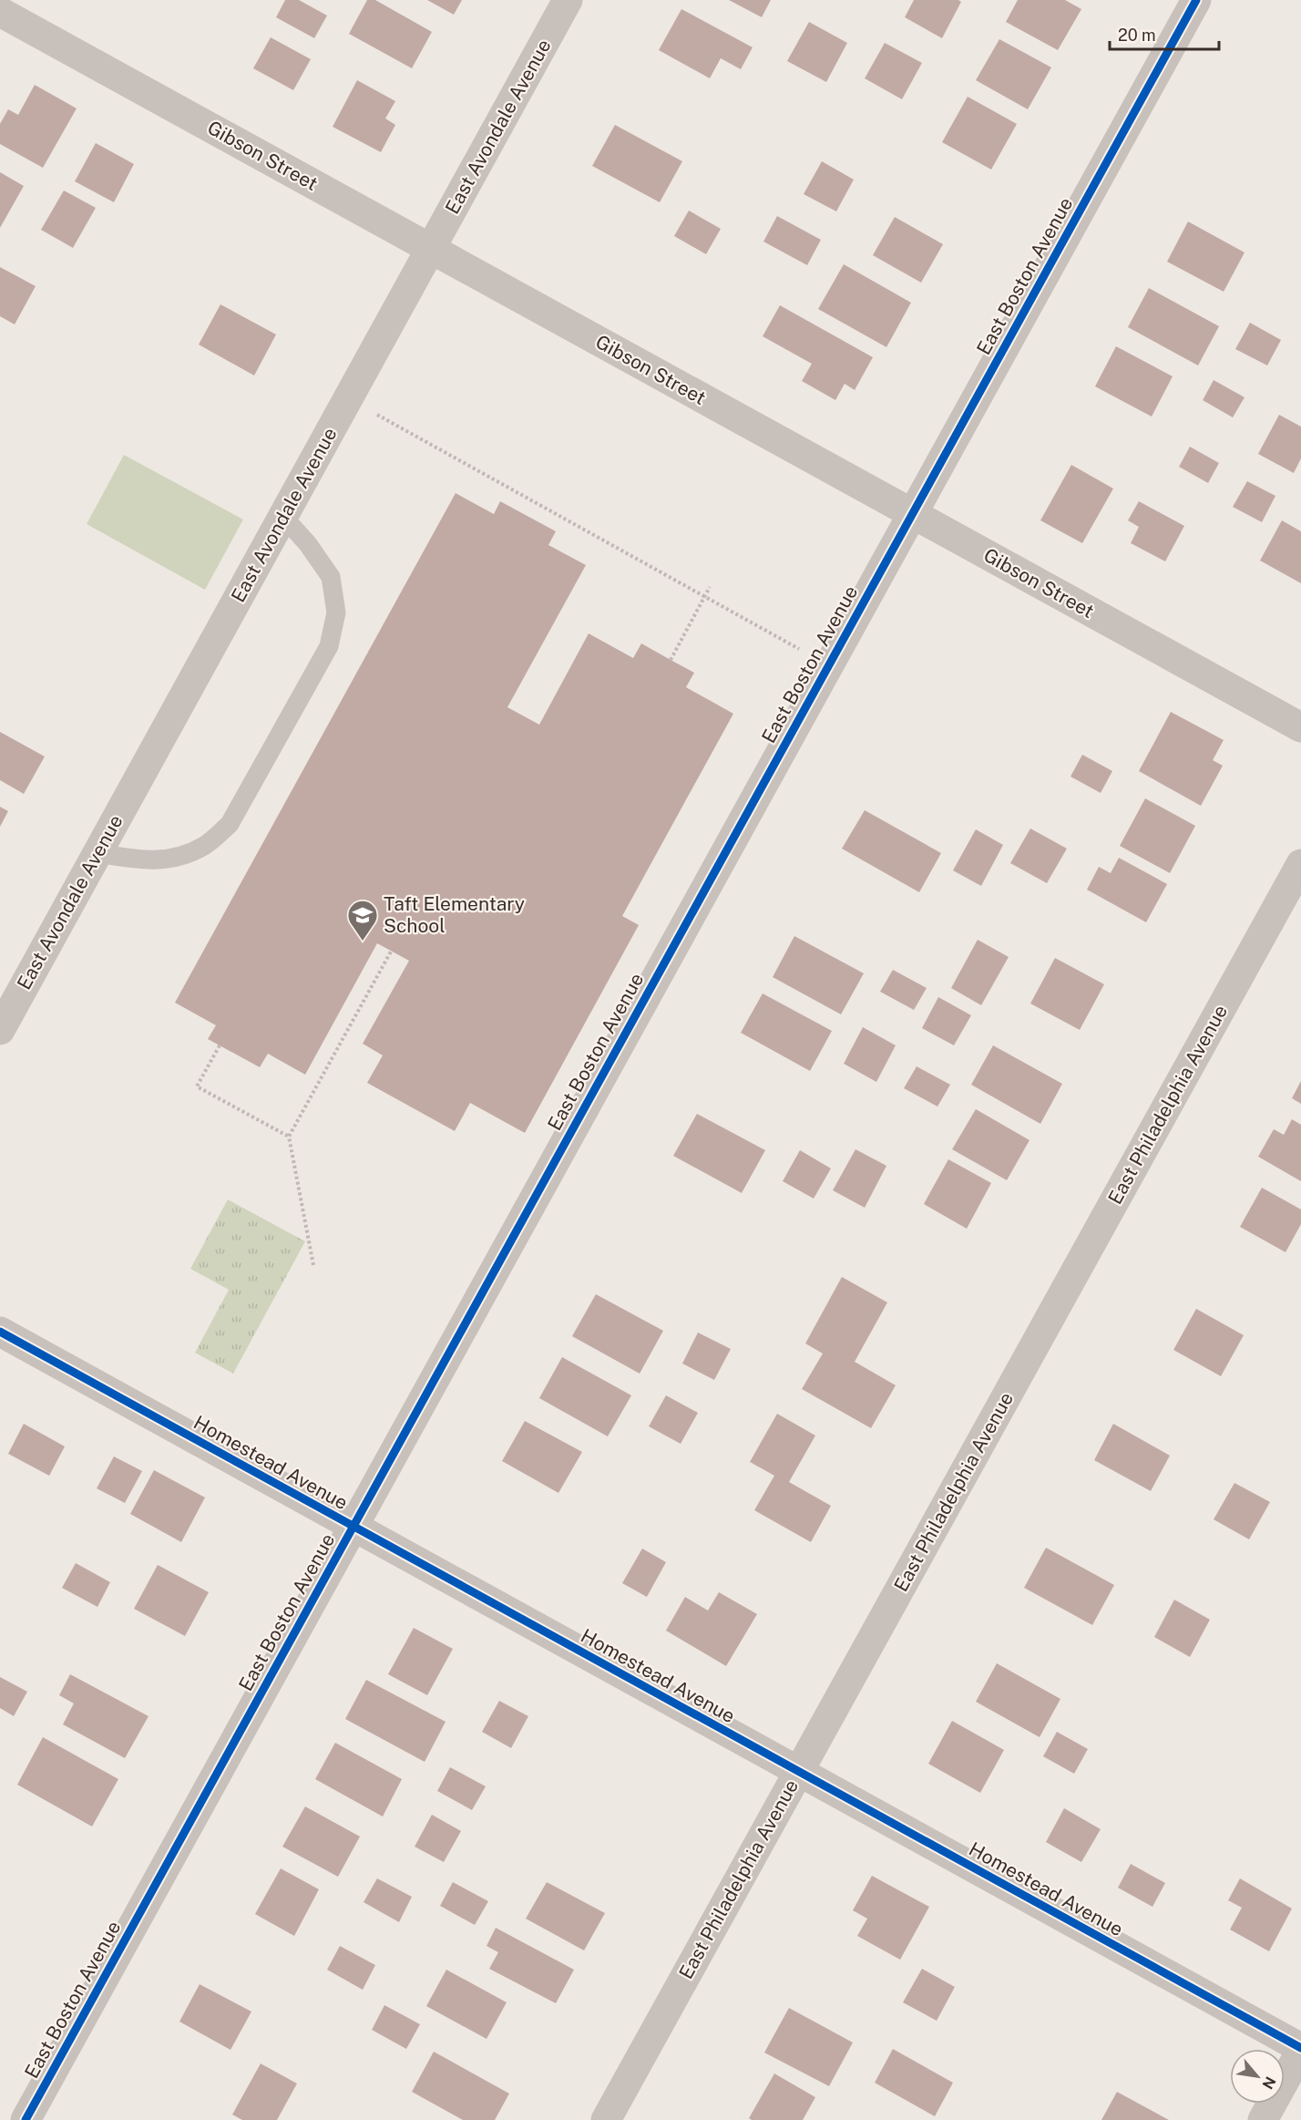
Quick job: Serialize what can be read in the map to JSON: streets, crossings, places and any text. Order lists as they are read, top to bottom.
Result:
{
  "streets": {
    "street": [
      "East Avondale Avenue",
      "Gibson Street",
      "East Boston Avenue",
      "East Philadelphia Avenue",
      "Homestead Avenue"
    ]
  },
  "crossings": [
    ["East Avondale Avenue", "Gibson Street"],
    ["Gibson Street", "East Boston Avenue"],
    ["East Boston Avenue", "Homestead Avenue"],
    ["East Philadelphia Avenue", "Homestead Avenue"]
  ],
  "places": {
    "school or university": ["Taft Elementary School"]
  },
  "scale_bar": "20 m",
  "north": "bottom right"
}
